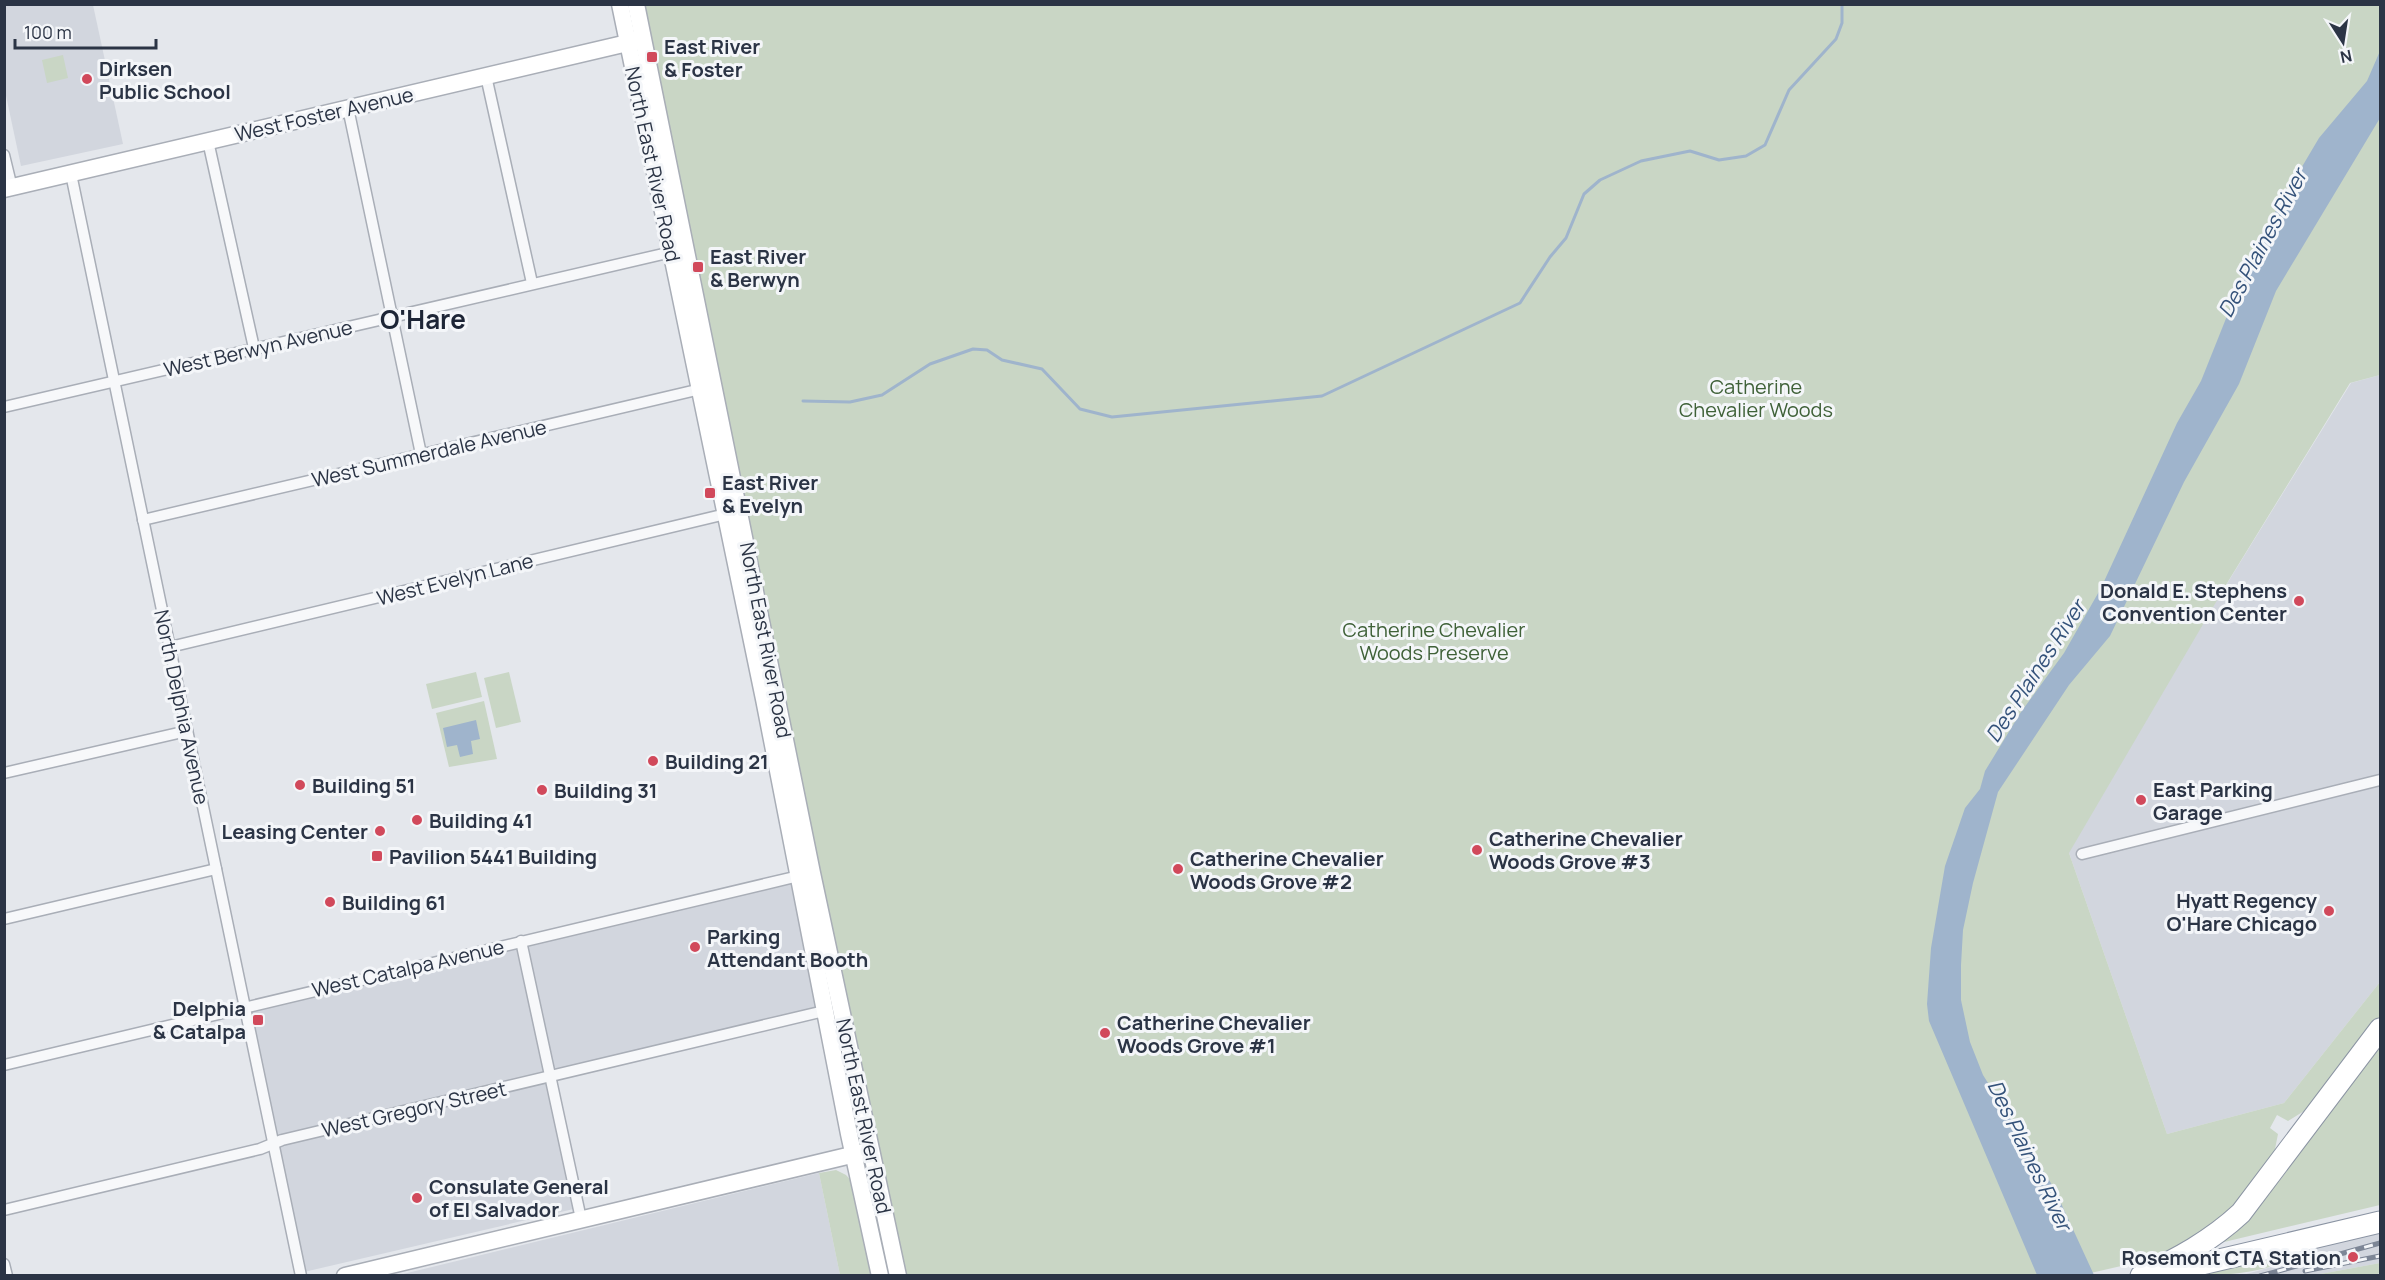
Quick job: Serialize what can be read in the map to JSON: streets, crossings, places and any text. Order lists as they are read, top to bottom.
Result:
{
  "streets": {
    "main road": ["West Foster Avenue", "North East River Road"],
    "street": [
      "West Berwyn Avenue",
      "West Summerdale Avenue",
      "West Evelyn Lane",
      "North Delphia Avenue",
      "West Catalpa Avenue",
      "West Gregory Street"
    ]
  },
  "crossings": [
    ["West Foster Avenue", "North East River Road"],
    ["West Foster Avenue", "North Delphia Avenue"],
    ["North East River Road", "West Berwyn Avenue"],
    ["North East River Road", "West Summerdale Avenue"],
    ["North East River Road", "West Evelyn Lane"],
    ["North East River Road", "West Catalpa Avenue"],
    ["North East River Road", "West Gregory Street"],
    ["West Berwyn Avenue", "North Delphia Avenue"],
    ["West Summerdale Avenue", "North Delphia Avenue"],
    ["West Evelyn Lane", "North Delphia Avenue"],
    ["North Delphia Avenue", "West Catalpa Avenue"],
    ["North Delphia Avenue", "West Gregory Street"]
  ],
  "districts": ["O'Hare"],
  "water": ["Des Plaines River"],
  "parks": ["Catherine Chevalier Woods", "Catherine Chevalier Woods Preserve"],
  "places": {
    "transit": [
      "East River & Foster",
      "East River & Berwyn",
      "East River & Evelyn",
      "Pavilion 5441 Building",
      "Delphia & Catalpa"
    ],
    "other": [
      "Dirksen Public School",
      "Donald E. Stephens Convention Center",
      "Building 21",
      "Building 51",
      "Building 31",
      "East Parking Garage",
      "Building 41",
      "Leasing Center",
      "Catherine Chevalier Woods Grove #3",
      "Catherine Chevalier Woods Grove #2",
      "Building 61",
      "Hyatt Regency O'Hare Chicago",
      "Parking Attendant Booth",
      "Catherine Chevalier Woods Grove #1",
      "Consulate General of El Salvador",
      "Rosemont CTA Station"
    ]
  },
  "scale_bar": "100 m",
  "north": "bottom"
}
